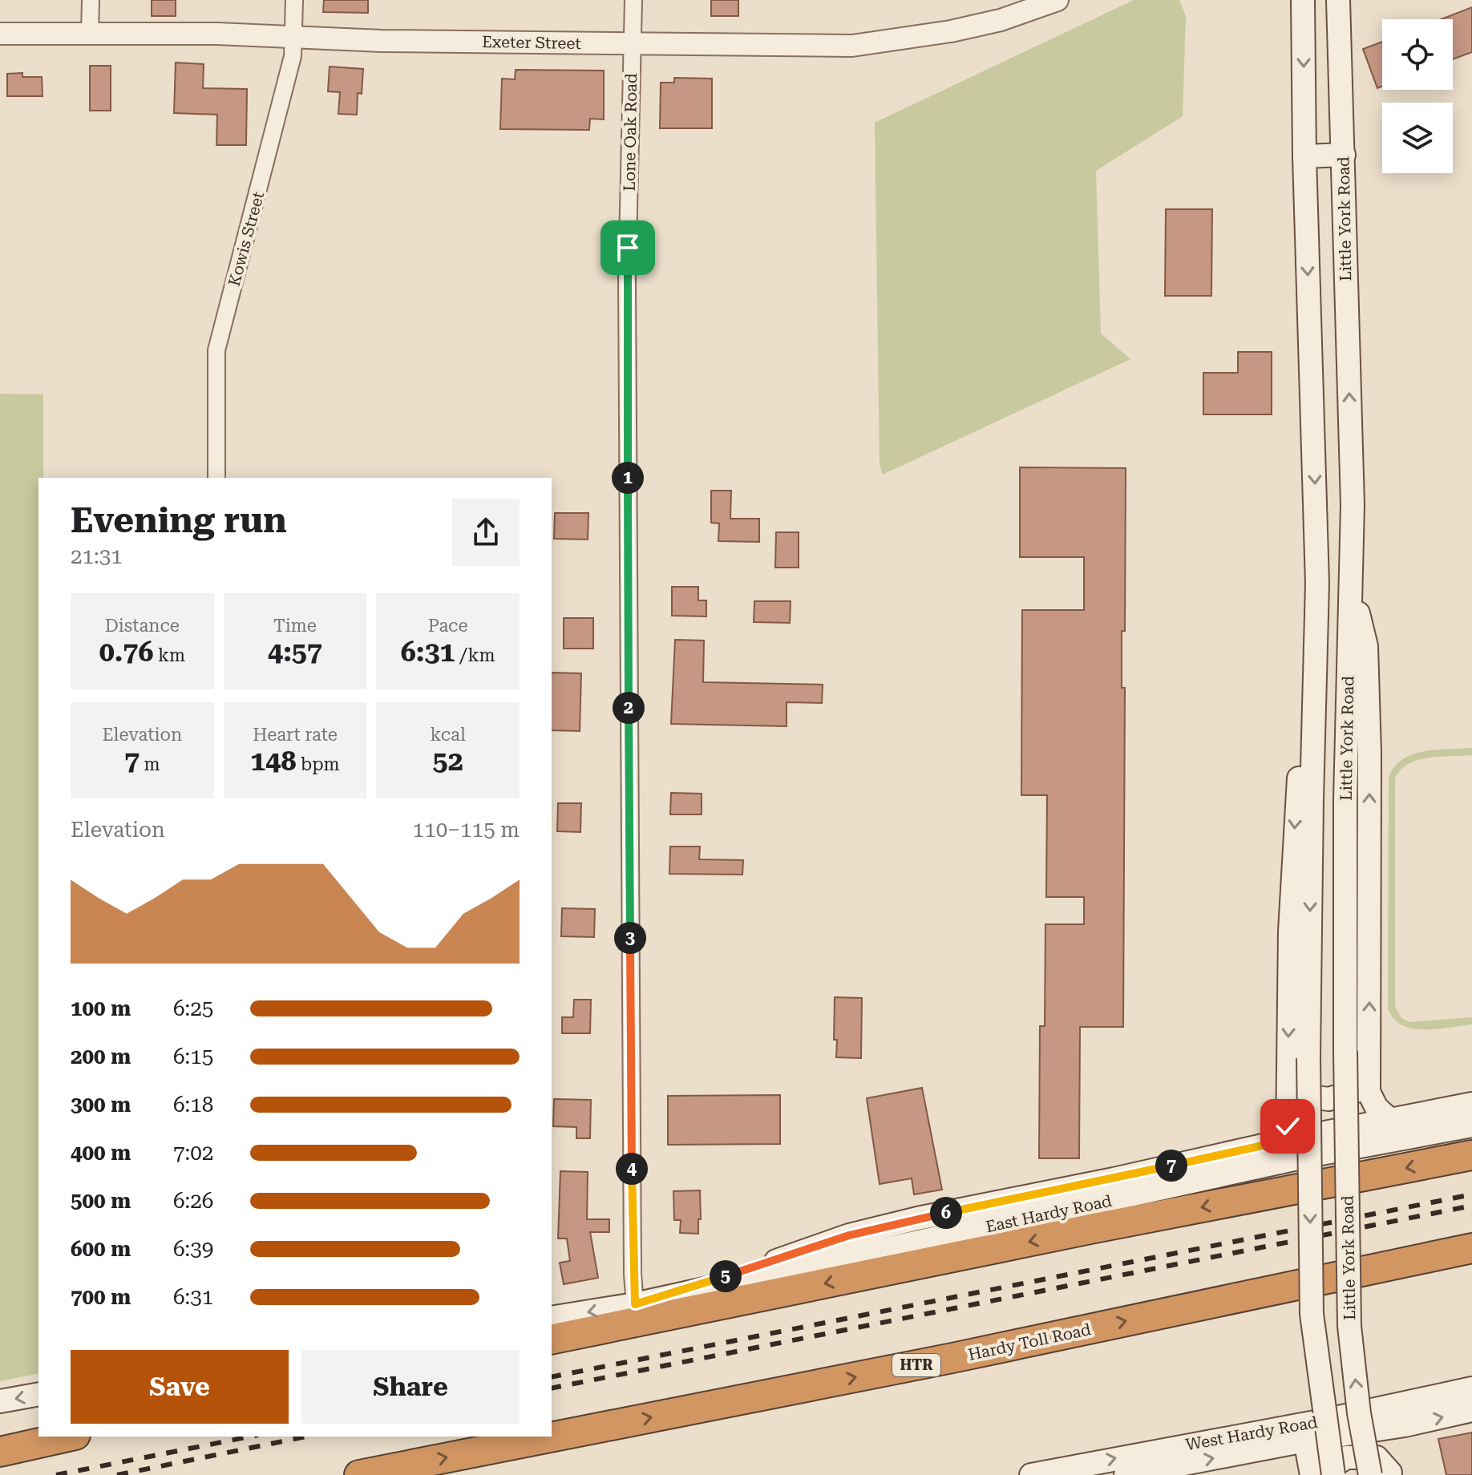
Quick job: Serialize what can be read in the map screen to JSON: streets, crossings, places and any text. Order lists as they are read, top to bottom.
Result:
{
  "streets": {
    "highway": ["Hardy Toll Road", "HTR"],
    "main road": ["Little York Road", "East Hardy Road", "West Hardy Road"],
    "street": ["Exeter Street", "Lone Oak Road", "Kowis Street"]
  },
  "crossings": [
    ["Exeter Street", "Lone Oak Road"],
    ["Exeter Street", "Kowis Street"],
    ["Lone Oak Road", "East Hardy Road"],
    ["Little York Road", "East Hardy Road"],
    ["Little York Road", "West Hardy Road"]
  ],
  "page": {
    "pins": [
      "1",
      "2",
      "3",
      "7",
      "4",
      "6",
      "5"
    ],
    "heading": ["Evening run", "21:31"],
    "stats": [
      ["Distance", "0.76 km"],
      ["Time", "4:57"],
      ["Pace", "6:31 /km"],
      ["Elevation", "7 m"],
      ["Heart rate", "148 bpm"],
      ["kcal", "52"]
    ],
    "chart": ["Elevation", "110–115 m"],
    "list": [
      {
        "name": "100 m",
        "note": "6:25"
      },
      {
        "name": "200 m",
        "note": "6:15"
      },
      {
        "name": "300 m",
        "note": "6:18"
      },
      {
        "name": "400 m",
        "note": "7:02"
      },
      {
        "name": "500 m",
        "note": "6:26"
      },
      {
        "name": "600 m",
        "note": "6:39"
      },
      {
        "name": "700 m",
        "note": "6:31"
      }
    ],
    "buttons": ["Save", "Share"]
  }
}
